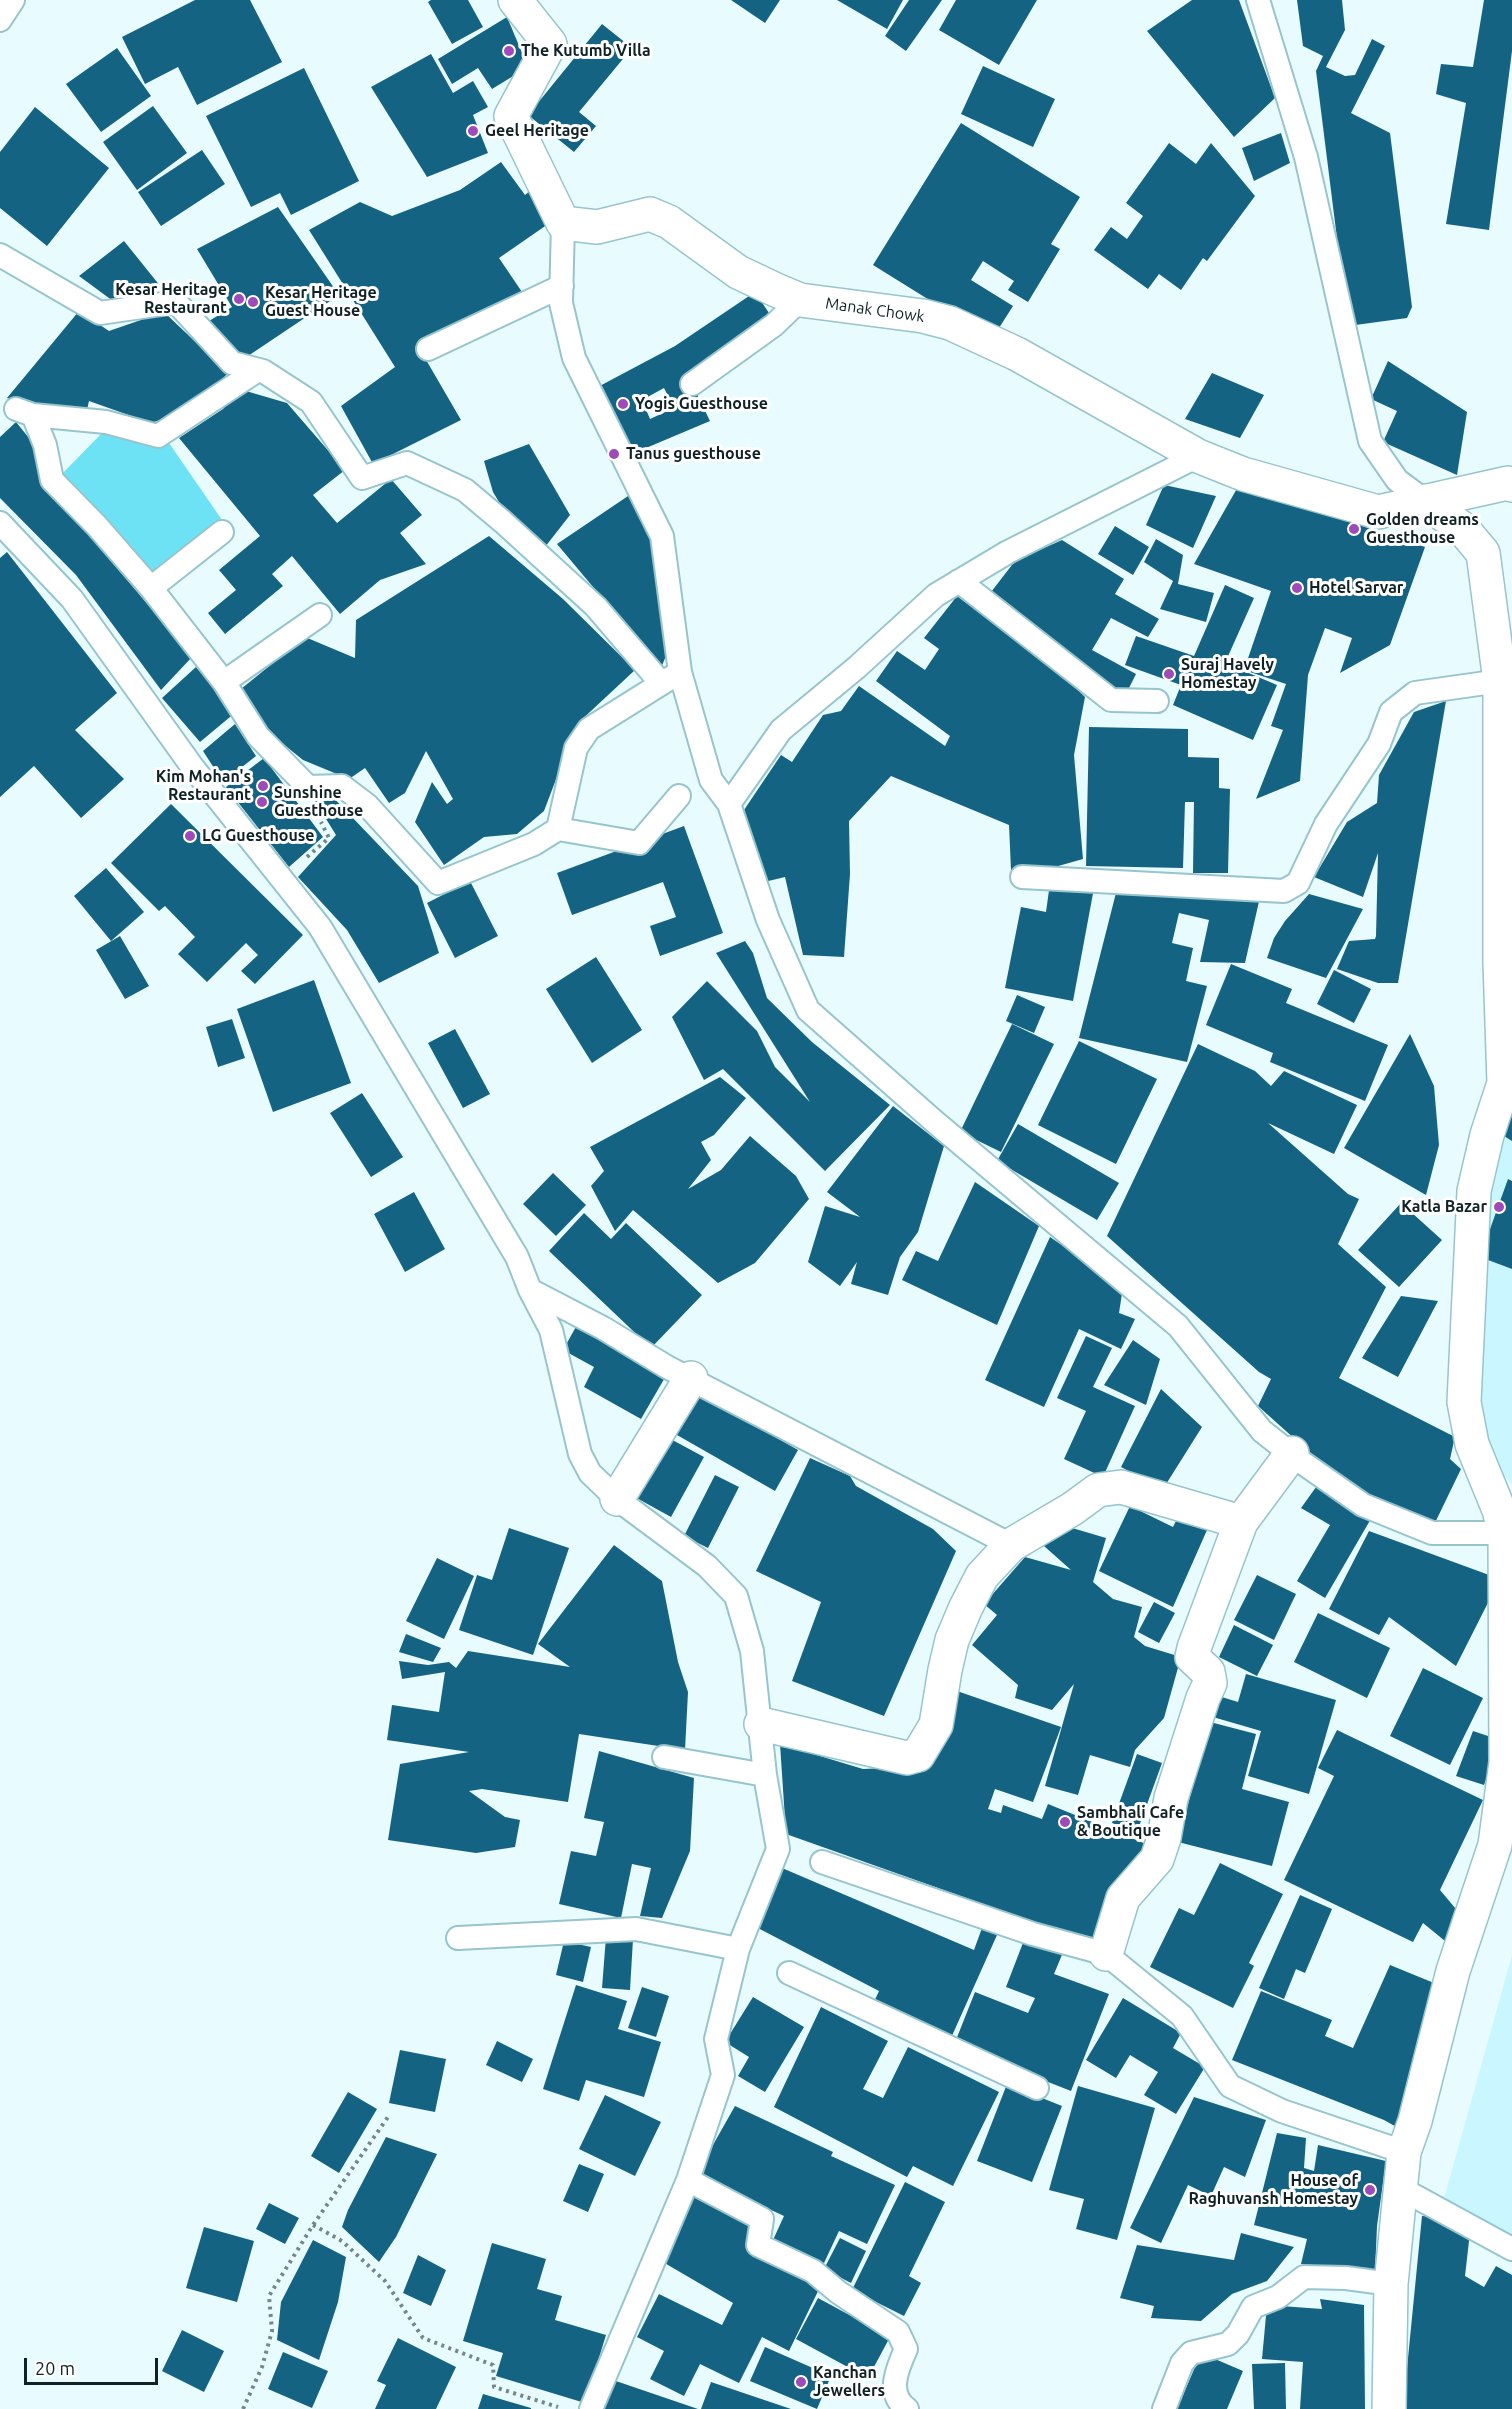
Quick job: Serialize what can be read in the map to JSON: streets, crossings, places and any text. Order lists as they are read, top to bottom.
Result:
{
  "streets": {
    "street": ["Manak Chowk"]
  },
  "places": [
    "The Kutumb Villa",
    "Geel Heritage",
    "Kesar Heritage Restaurant",
    "Kesar Heritage Guest House",
    "Yogis Guesthouse",
    "Tanus guesthouse",
    "Golden dreams Guesthouse",
    "Hotel Sarvar",
    "Suraj Havely Homestay",
    "Kim Mohan's Restaurant",
    "Sunshine Guesthouse",
    "LG Guesthouse",
    "Katla Bazar",
    "Sambhali Cafe & Boutique",
    "House of Raghuvansh Homestay",
    "Kanchan Jewellers"
  ],
  "scale_bar": "20 m"
}
